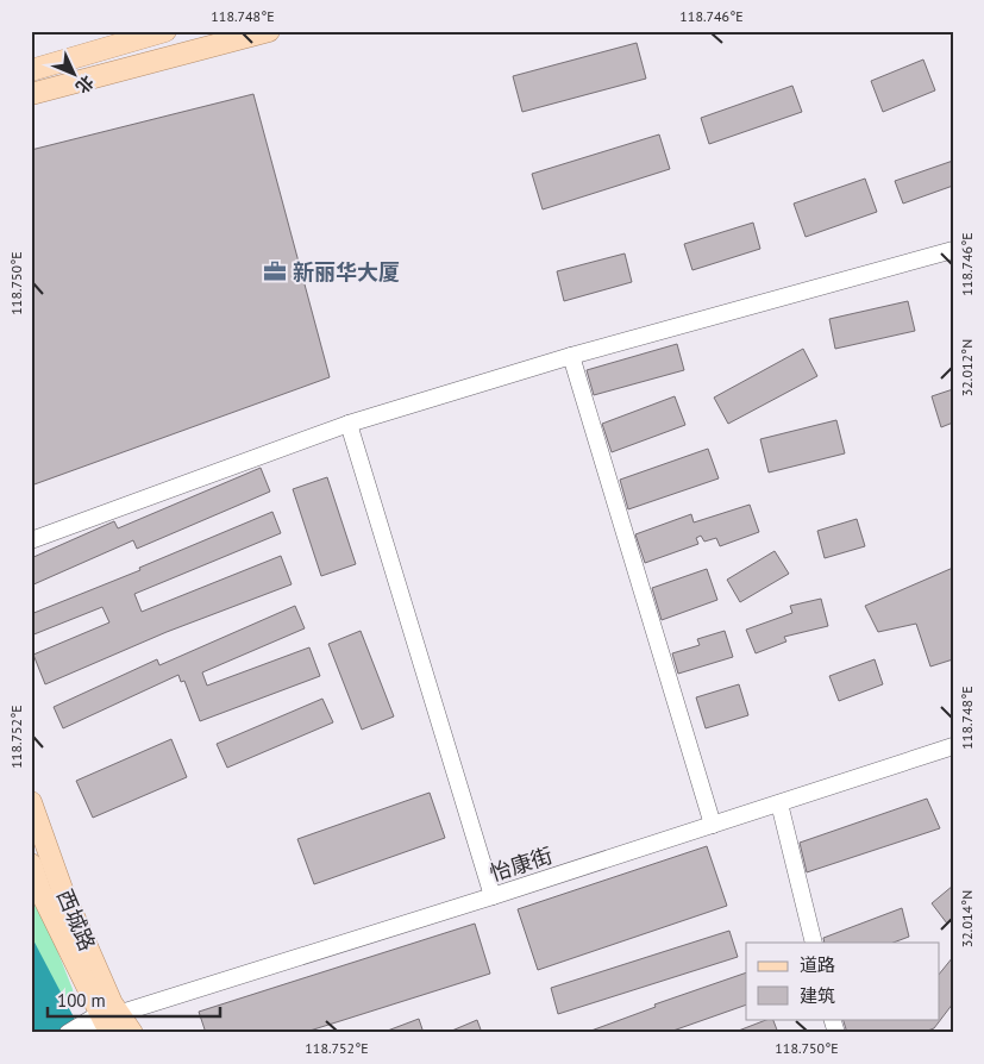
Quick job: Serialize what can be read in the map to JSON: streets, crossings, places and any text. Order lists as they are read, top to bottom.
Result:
{
  "streets": {
    "main road": ["西城路"],
    "street": ["怡康街"]
  },
  "crossings": [
    ["怡康街", "西城路"]
  ],
  "places": {
    "office": ["新丽华大厦"]
  },
  "legend": ["道路", "建筑"],
  "scale_bar": "100 m",
  "north": "bottom right",
  "coordinates": [
    "118.748°E",
    "118.746°E",
    "118.750°E",
    "32.012°N",
    "118.752°E",
    "32.014°N"
  ]
}
